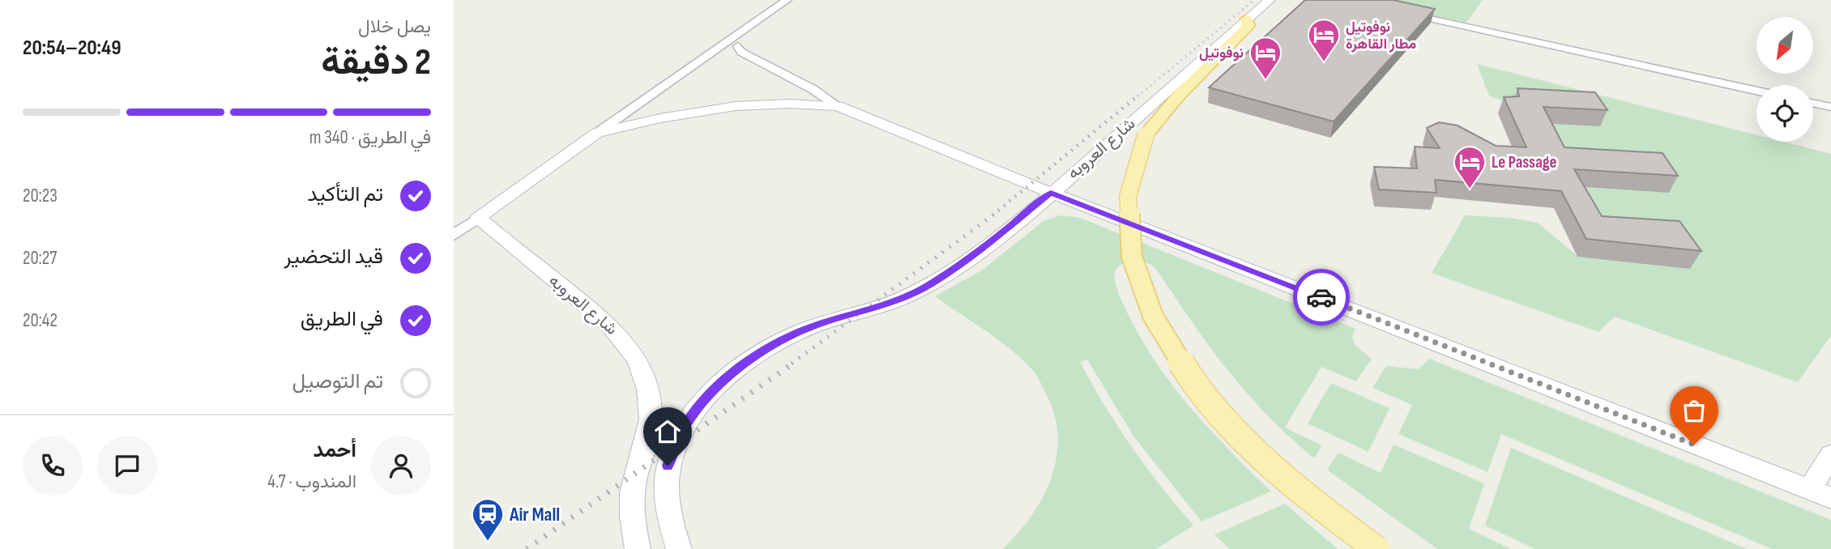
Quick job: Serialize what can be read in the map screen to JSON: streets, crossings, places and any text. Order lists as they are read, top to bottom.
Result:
{
  "streets": {
    "main road": ["شارع العروبه"]
  },
  "places": {
    "hotel": ["نوفوتيل مطار القاهرة", "نوفوتيل", "Le Passage"],
    "station": ["Air Mall"]
  },
  "north": "bottom left",
  "page": {
    "heading": ["2 دقيقة", "يصل خلال", "20:49–20:54"],
    "panel": ["أحمد", "المندوب · 4.7"],
    "bar": "في الطريق · 340 m",
    "list": [
      ["تم التأكيد", "20:23"],
      ["قيد التحضير", "20:27"],
      ["في الطريق", "20:42"],
      "تم التوصيل"
    ]
  }
}
